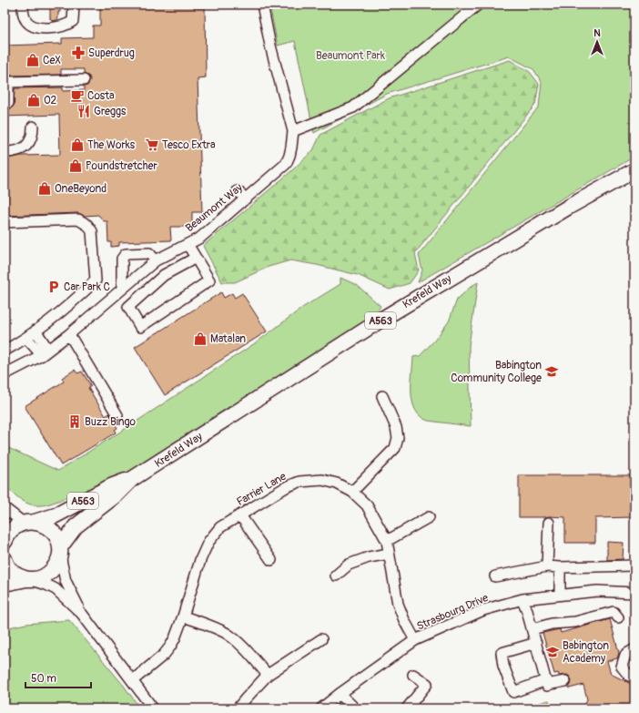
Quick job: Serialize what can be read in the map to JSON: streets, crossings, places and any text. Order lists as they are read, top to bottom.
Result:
{
  "streets": {
    "highway": ["Krefeld Way", "A563"],
    "street": ["Beaumont Way", "Farrier Lane", "Strasbourg Drive"]
  },
  "crossings": [
    ["Farrier Lane", "Strasbourg Drive"]
  ],
  "parks": ["Beaumont Park"],
  "places": {
    "pharmacy": ["Superdrug"],
    "shop": [
      "CeX",
      "O2",
      "The Works",
      "Poundstretcher",
      "OneBeyond",
      "Matalan"
    ],
    "cafe": ["Costa"],
    "restaurant": ["Greggs"],
    "supermarket": ["Tesco Extra"],
    "parking": ["Car Park C"],
    "school or university": ["Babington Community College", "Babington Academy"],
    "building": ["Buzz Bingo"]
  },
  "scale_bar": "50 m",
  "north": "top"
}
